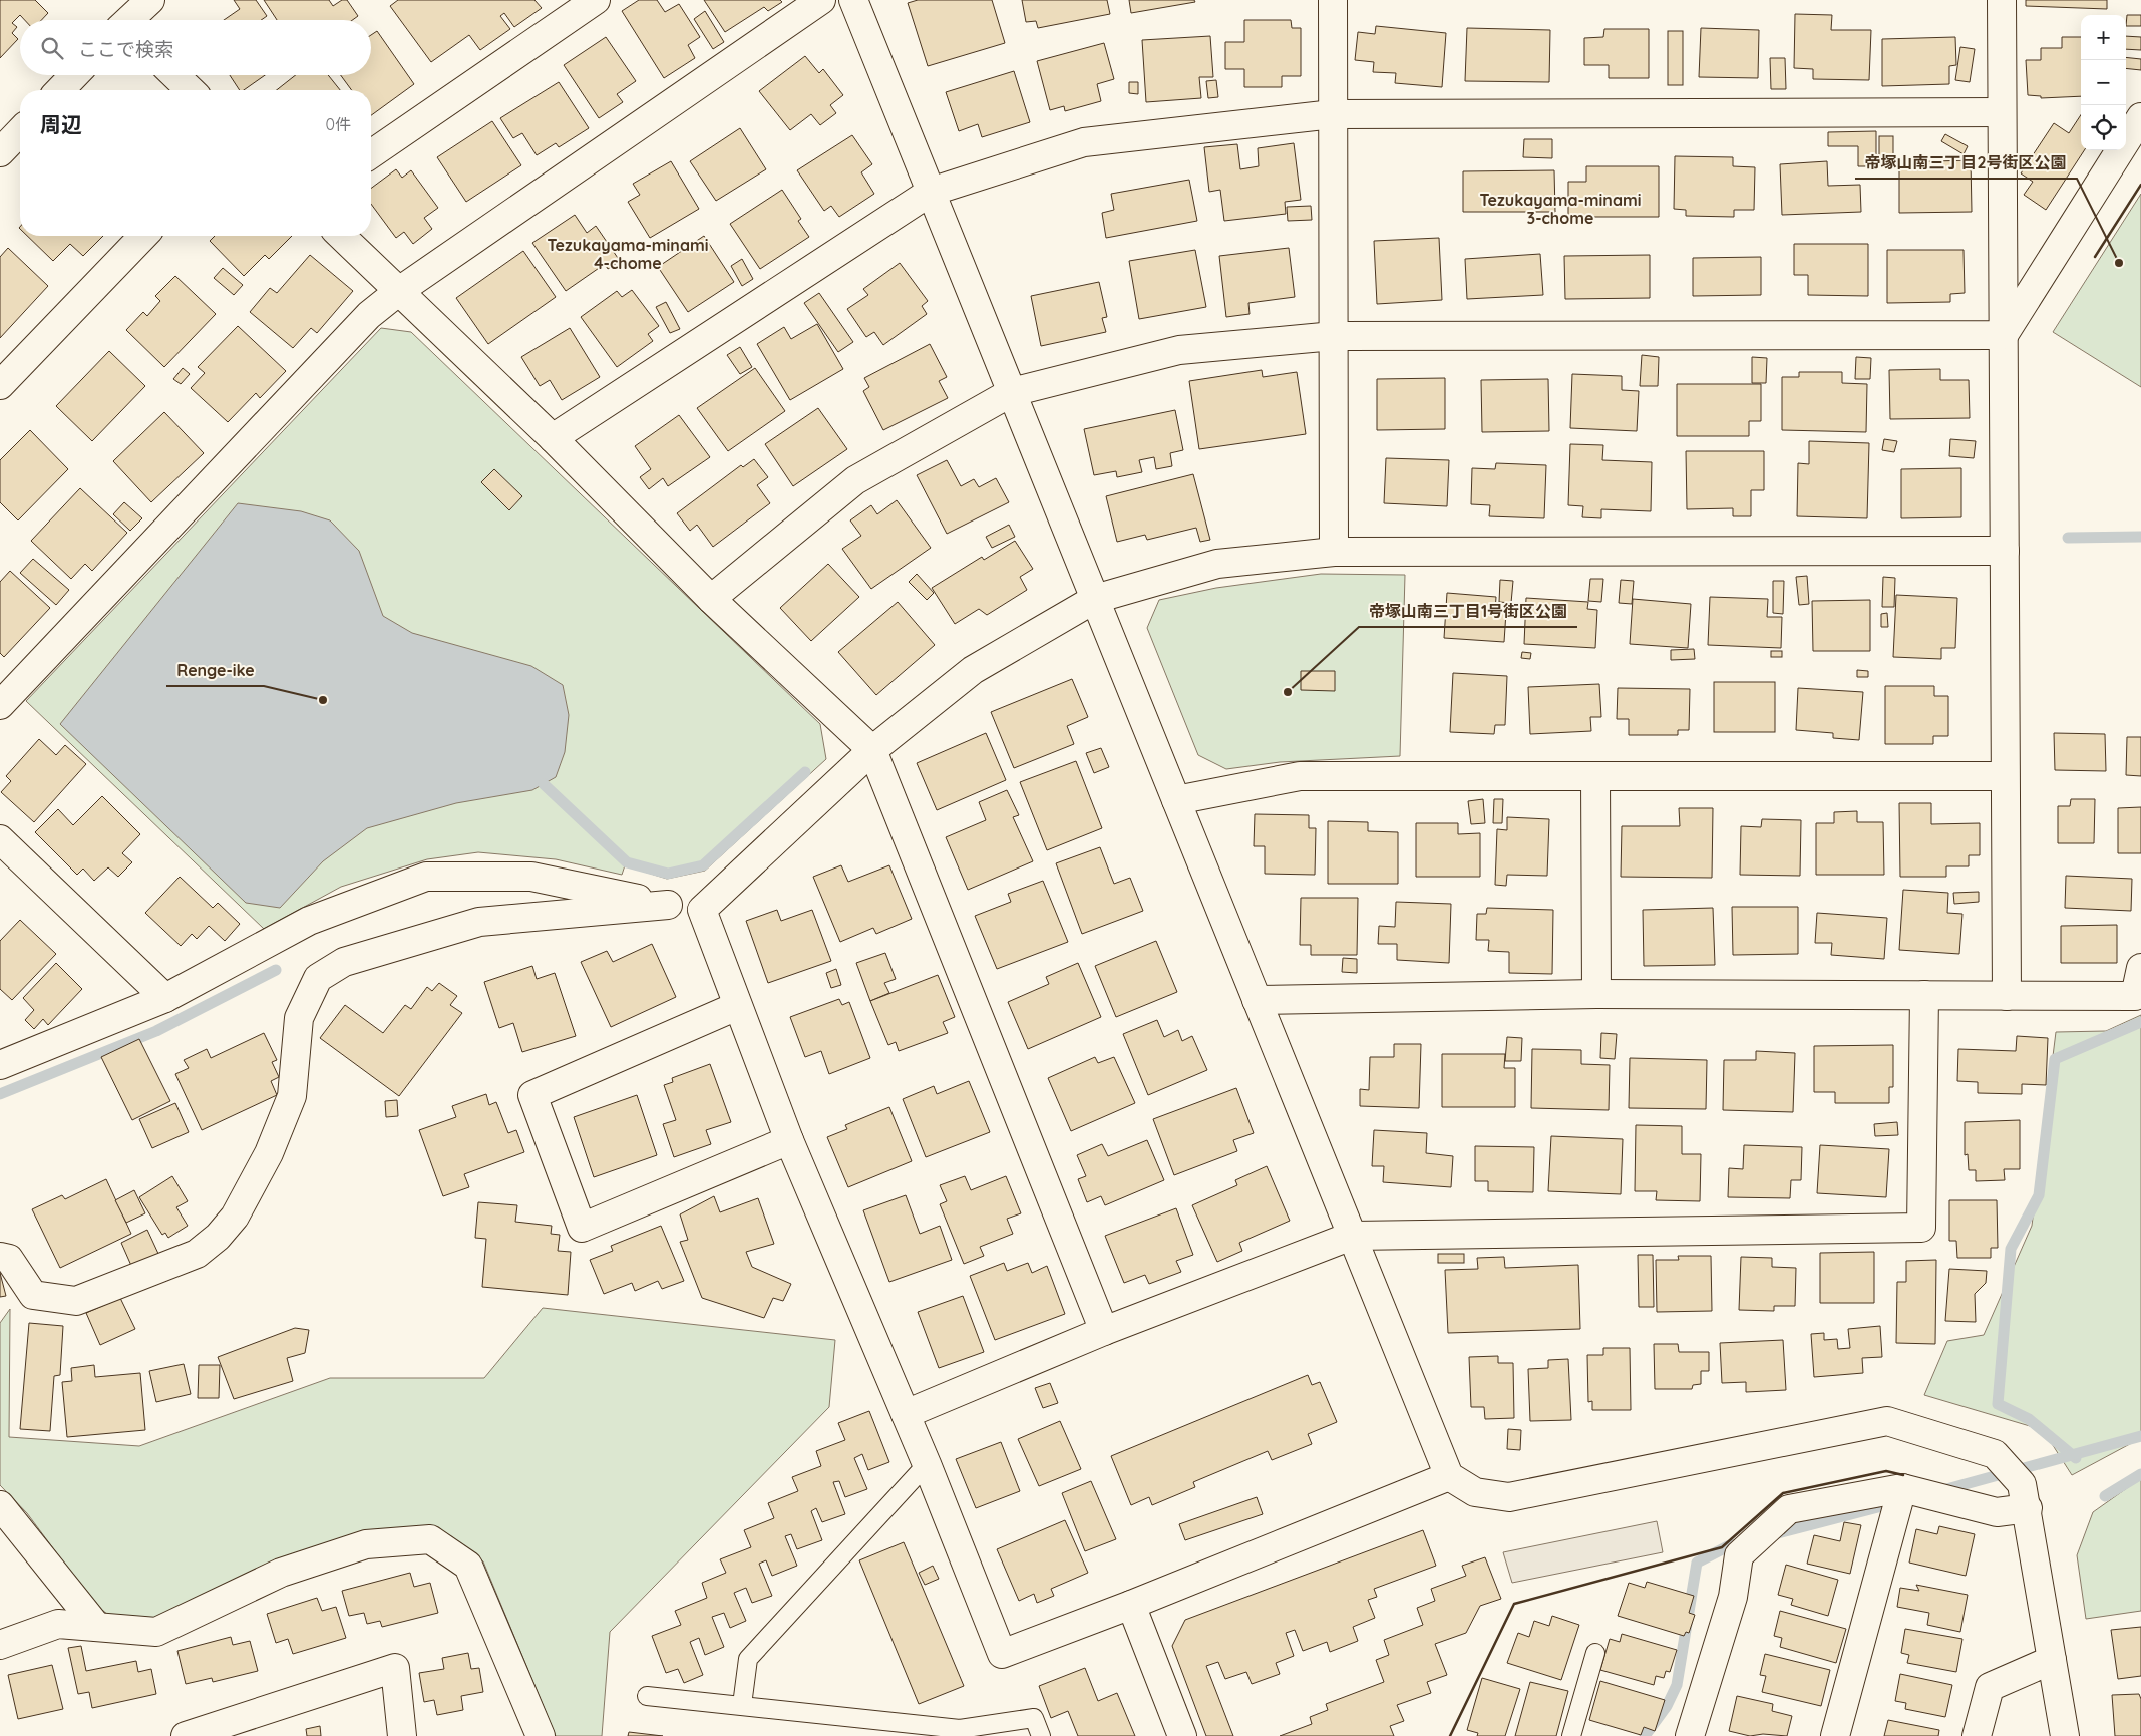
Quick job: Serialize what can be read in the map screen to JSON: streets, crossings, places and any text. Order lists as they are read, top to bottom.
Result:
{
  "districts": ["Tezukayama-minami 3-chome", "Tezukayama-minami 4-chome"],
  "places": ["帝塚山南三丁目2号街区公園", "帝塚山南三丁目1号街区公園", "Renge-ike"],
  "page": {
    "map_buttons": ["+", "−"],
    "search": "ここで検索",
    "heading": ["周辺", "0件"]
  }
}
